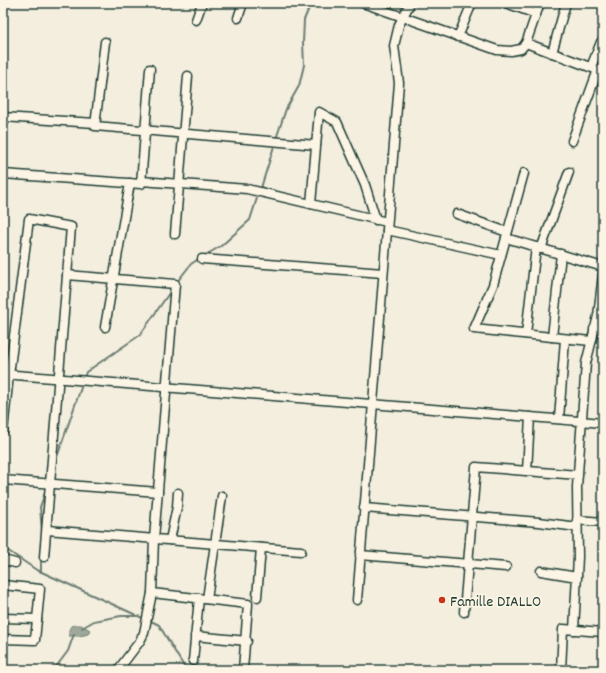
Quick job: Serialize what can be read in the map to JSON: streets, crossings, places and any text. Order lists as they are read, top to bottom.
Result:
{
  "places": ["Famille DIALLO"]
}
